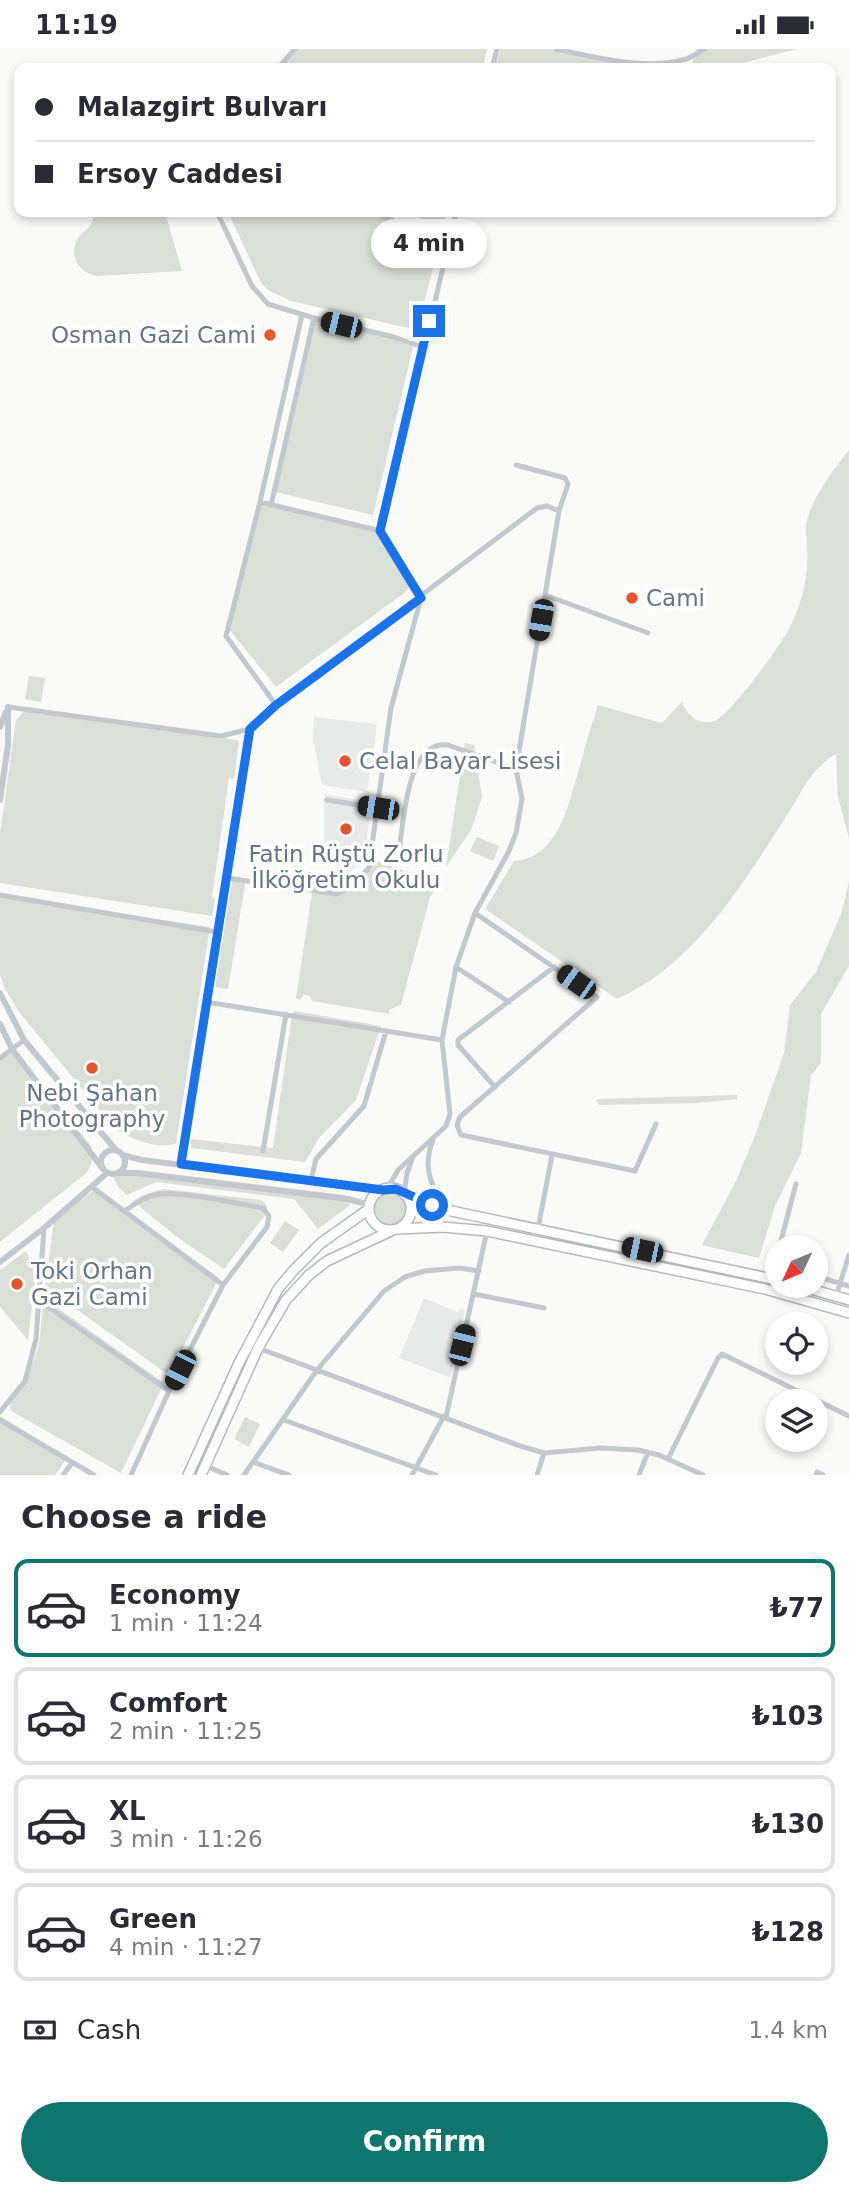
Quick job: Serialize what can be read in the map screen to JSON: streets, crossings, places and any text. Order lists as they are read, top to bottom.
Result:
{
  "places": [
    "Osman Gazi Cami",
    "Cami",
    "Celal Bayar Lisesi",
    "Fatin Rüştü Zorlu İlköğretim Okulu",
    "Nebi Şahan Photography",
    "Toki Orhan Gazi Cami"
  ],
  "north": "bottom left",
  "page": {
    "status": "11:19",
    "banner": ["Malazgirt Bulvarı", "Ersoy Caddesi"],
    "bubble": "4 min",
    "heading": "Choose a ride",
    "list": [
      {
        "name": "Economy",
        "note": "1 min · 11:24",
        "value": "₺77"
      },
      {
        "name": "Comfort",
        "note": "2 min · 11:25",
        "value": "₺103"
      },
      {
        "name": "XL",
        "note": "3 min · 11:26",
        "value": "₺130"
      },
      {
        "name": "Green",
        "note": "4 min · 11:27",
        "value": "₺128"
      }
    ],
    "pay": ["Cash", "1.4 km"],
    "buttons": "Confirm"
  }
}
